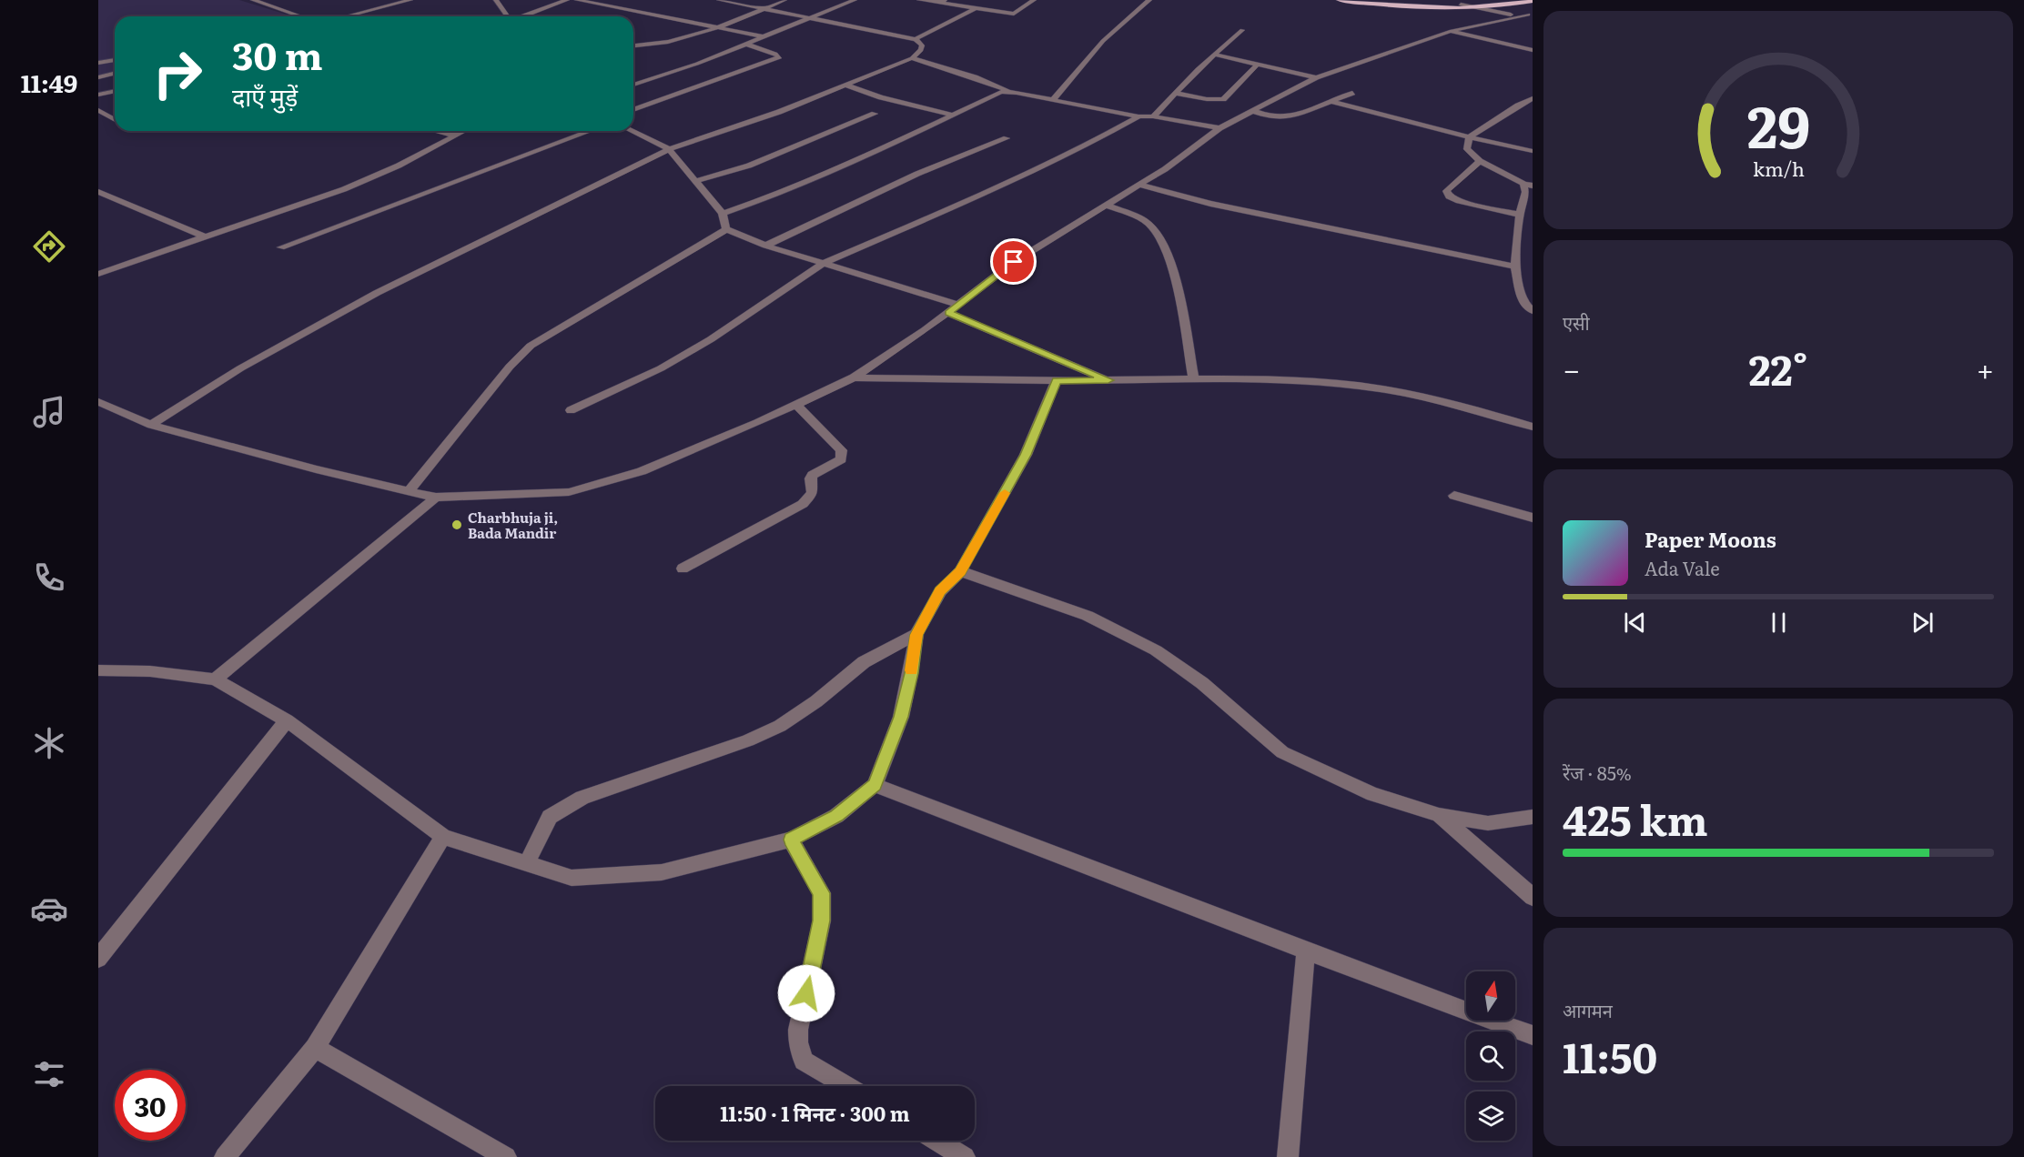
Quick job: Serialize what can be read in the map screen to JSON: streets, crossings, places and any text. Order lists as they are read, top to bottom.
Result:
{
  "places": ["Charbhuja ji, Bada Mandir"],
  "north": "top",
  "page": {
    "tabs": "11:49",
    "turn": ["30 m", "दाएँ मुड़ें"],
    "tile": [
      "एसी",
      ["रेंज · 85%", "425 km"],
      ["आगमन", "11:50"]
    ],
    "heat": ["−", "22°", "+"],
    "song": ["Paper Moons", "Ada Vale"],
    "limit": "30",
    "trip": "11:50 · 1 मिनट · 300 m",
    "gauge": ["29", "km/h"]
  }
}
